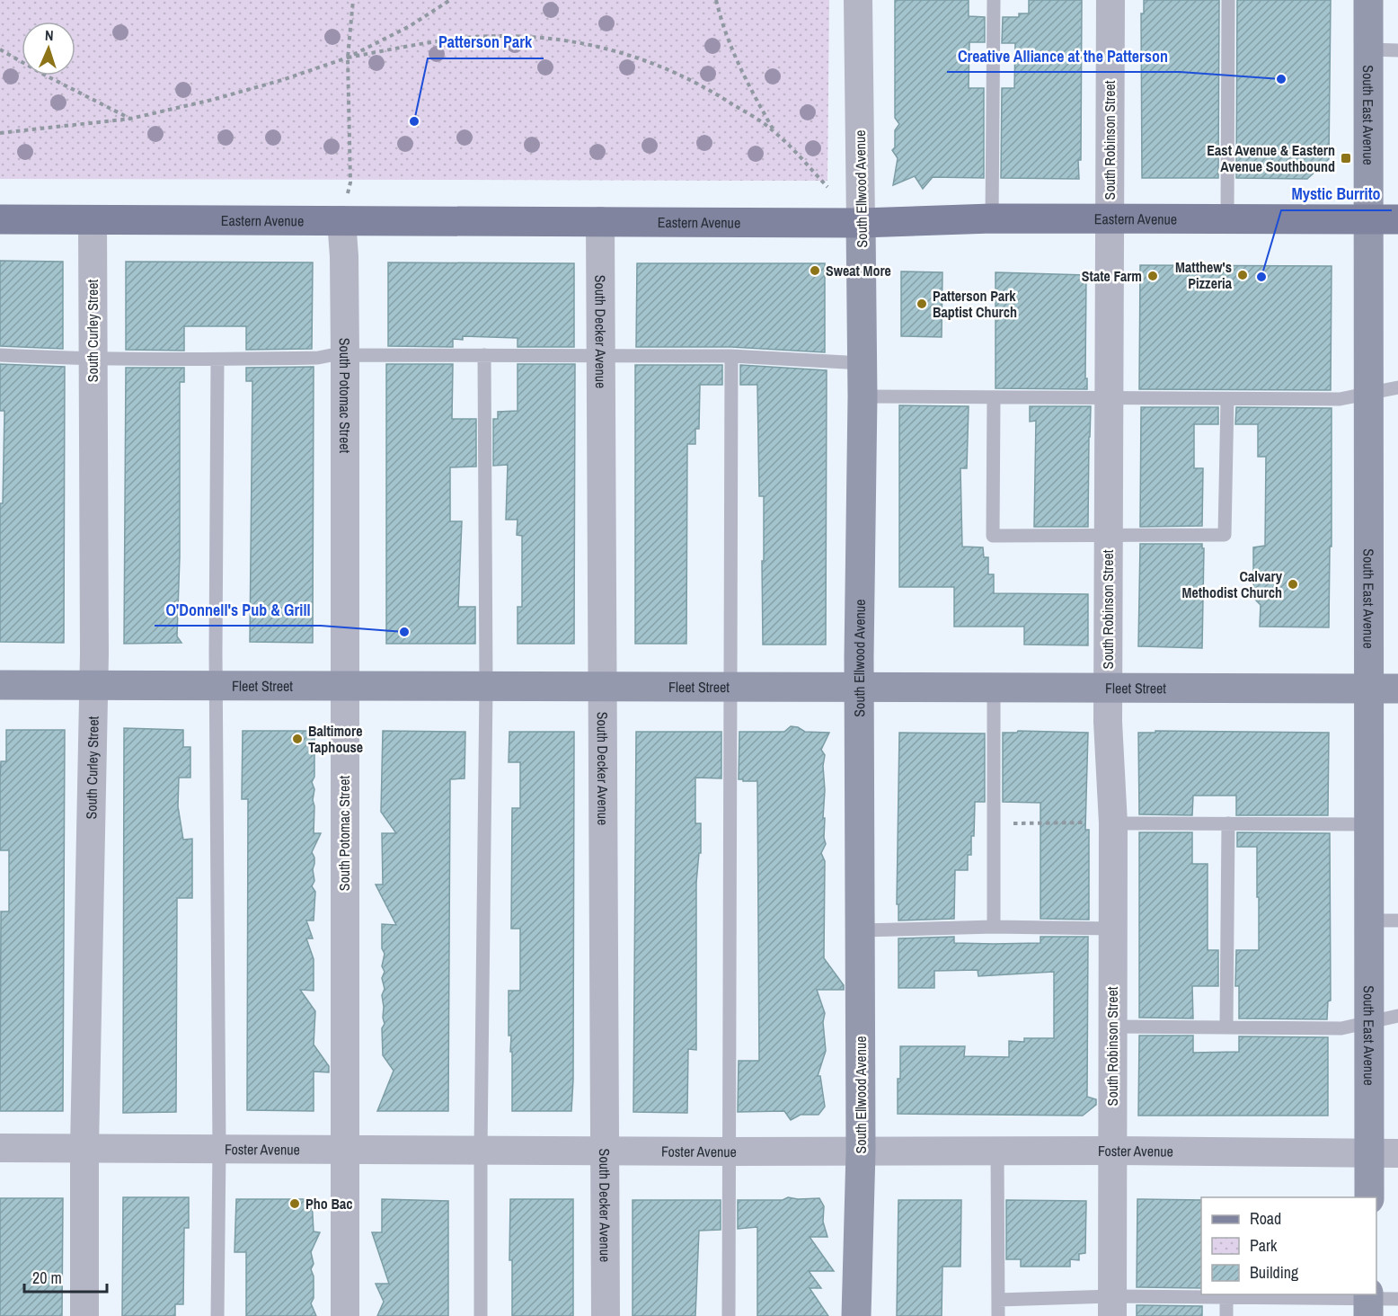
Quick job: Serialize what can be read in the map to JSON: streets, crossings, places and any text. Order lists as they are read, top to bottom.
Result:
{
  "streets": {
    "main road": ["Eastern Avenue"],
    "street": [
      "South East Avenue",
      "South Robinson Street",
      "South Ellwood Avenue",
      "South Curley Street",
      "South Decker Avenue",
      "South Potomac Street",
      "Fleet Street",
      "Foster Avenue"
    ]
  },
  "crossings": [
    ["South East Avenue", "Eastern Avenue"],
    ["South East Avenue", "Fleet Street"],
    ["South East Avenue", "Foster Avenue"],
    ["South Robinson Street", "Eastern Avenue"],
    ["South Robinson Street", "Fleet Street"],
    ["South Robinson Street", "Foster Avenue"],
    ["South Ellwood Avenue", "Eastern Avenue"],
    ["South Ellwood Avenue", "Fleet Street"],
    ["South Ellwood Avenue", "Foster Avenue"],
    ["Eastern Avenue", "South Curley Street"],
    ["Eastern Avenue", "South Decker Avenue"],
    ["Eastern Avenue", "South Potomac Street"],
    ["South Curley Street", "Fleet Street"],
    ["South Curley Street", "Foster Avenue"],
    ["South Decker Avenue", "Fleet Street"],
    ["South Decker Avenue", "Foster Avenue"],
    ["South Potomac Street", "Fleet Street"],
    ["South Potomac Street", "Foster Avenue"]
  ],
  "places": {
    "other": [
      "Creative Alliance at the Patterson",
      "Patterson Park",
      "Sweat More",
      "Matthew's Pizzeria",
      "State Farm",
      "Mystic Burrito",
      "Patterson Park Baptist Church",
      "Calvary Methodist Church",
      "O'Donnell's Pub & Grill",
      "Baltimore Taphouse",
      "Pho Bac"
    ],
    "transit": ["East Avenue & Eastern Avenue Southbound"]
  },
  "legend": ["Road", "Park", "Building"],
  "scale_bar": "20 m",
  "north": "top"
}
